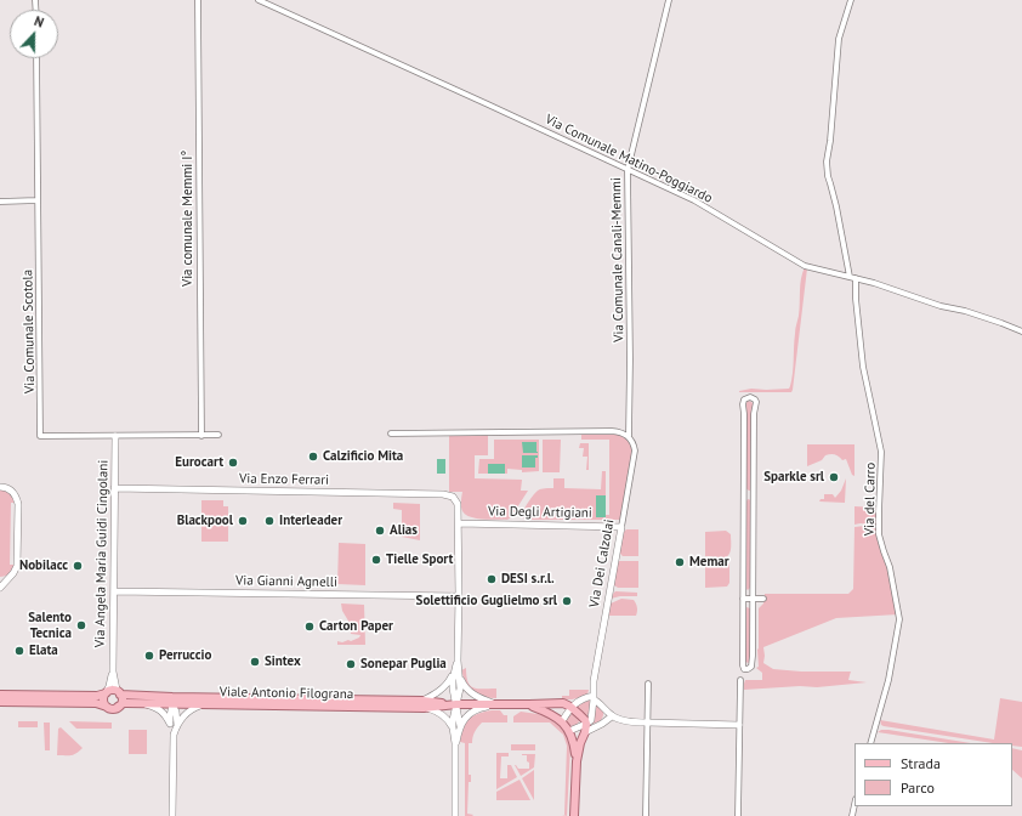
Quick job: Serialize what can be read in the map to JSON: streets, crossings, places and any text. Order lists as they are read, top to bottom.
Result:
{
  "streets": {
    "main road": ["Viale Antonio Filograna"],
    "street": [
      "Via Comunale Matino-Poggiardo",
      "Via comunale Memmi I°",
      "Via Comunale Canali-Memmi",
      "Via Comunale Scotola",
      "Via Enzo Ferrari",
      "Via del Carro",
      "Via Degli Artigiani",
      "Via Angela Maria Guidi Cingolani",
      "Via Dei Calzolai",
      "Via Gianni Agnelli"
    ]
  },
  "crossings": [
    ["Via Comunale Matino-Poggiardo", "Via Comunale Canali-Memmi"],
    ["Via Comunale Matino-Poggiardo", "Via del Carro"],
    ["Via comunale Memmi I°", "Via Comunale Scotola"],
    ["Via Comunale Canali-Memmi", "Via Dei Calzolai"],
    ["Via Comunale Scotola", "Via Angela Maria Guidi Cingolani"],
    ["Via Enzo Ferrari", "Via Degli Artigiani"],
    ["Via Enzo Ferrari", "Via Angela Maria Guidi Cingolani"],
    ["Via Degli Artigiani", "Via Dei Calzolai"],
    ["Via Angela Maria Guidi Cingolani", "Via Gianni Agnelli"]
  ],
  "places": [
    "Calzificio Mita",
    "Eurocart",
    "Sparkle srl",
    "Blackpool",
    "Interleader",
    "Alias",
    "Tielle Sport",
    "Memar",
    "Nobilacc",
    "DESI s.r.l.",
    "Solettificio Guglielmo srl",
    "Salento Tecnica",
    "Carton Paper",
    "Elata",
    "Perruccio",
    "Sintex",
    "Sonepar Puglia"
  ],
  "legend": ["Strada", "Parco"],
  "north": "top"
}
